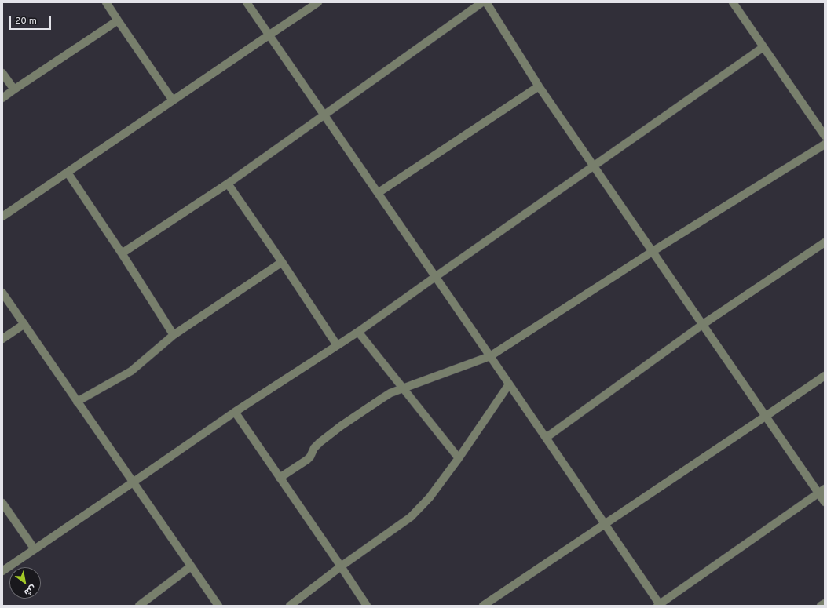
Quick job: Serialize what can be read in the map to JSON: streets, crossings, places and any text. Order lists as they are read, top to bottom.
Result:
{
  "scale_bar": "20 m",
  "north": "bottom right"
}
